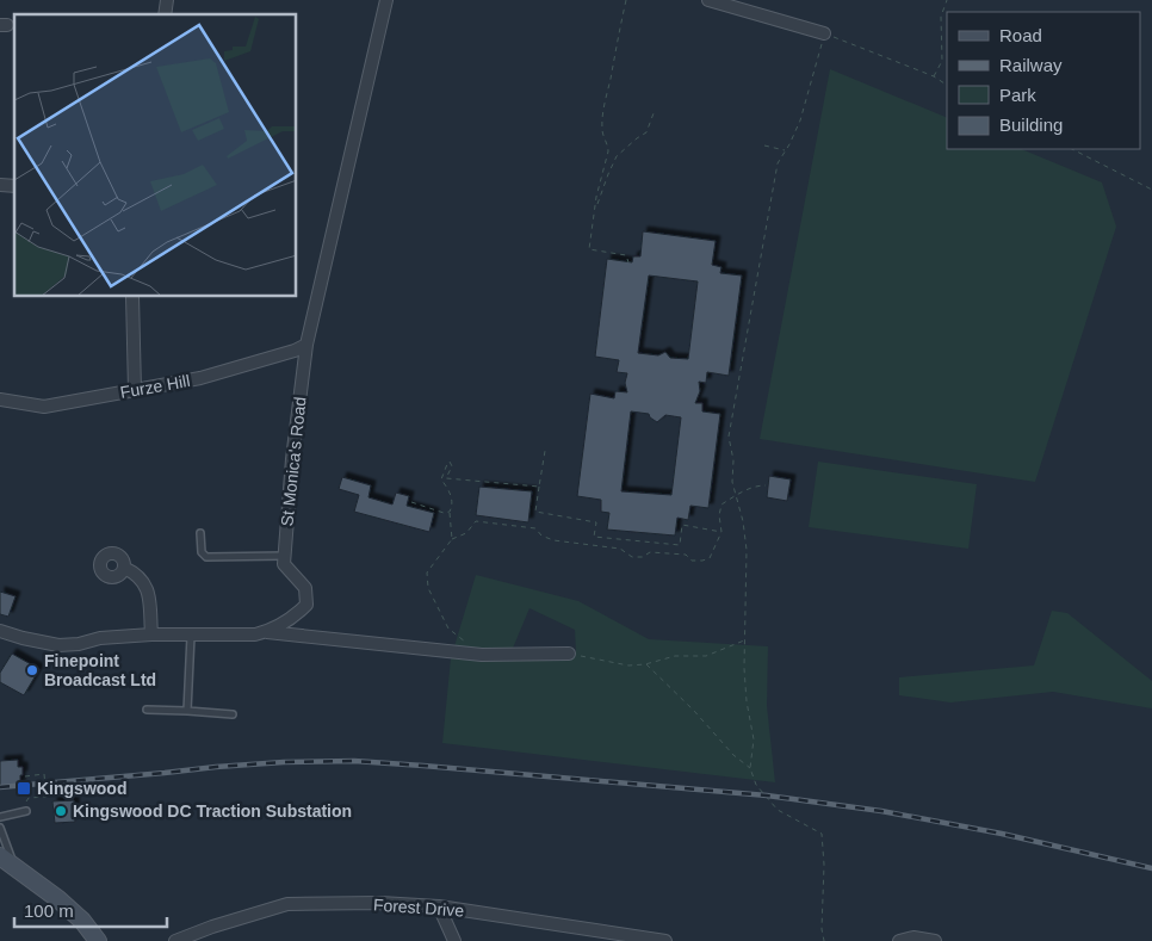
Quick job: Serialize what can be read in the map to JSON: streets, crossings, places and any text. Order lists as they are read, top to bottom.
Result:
{
  "streets": {
    "street": ["Furze Hill", "St Monica's Road", "Forest Drive"]
  },
  "crossings": [
    ["Furze Hill", "St Monica's Road"]
  ],
  "places": {
    "other": ["Finepoint Broadcast Ltd", "Kingswood DC Traction Substation"],
    "transit": ["Kingswood"]
  },
  "legend": [
    "Road",
    "Railway",
    "Park",
    "Building"
  ],
  "scale_bar": "100 m"
}
